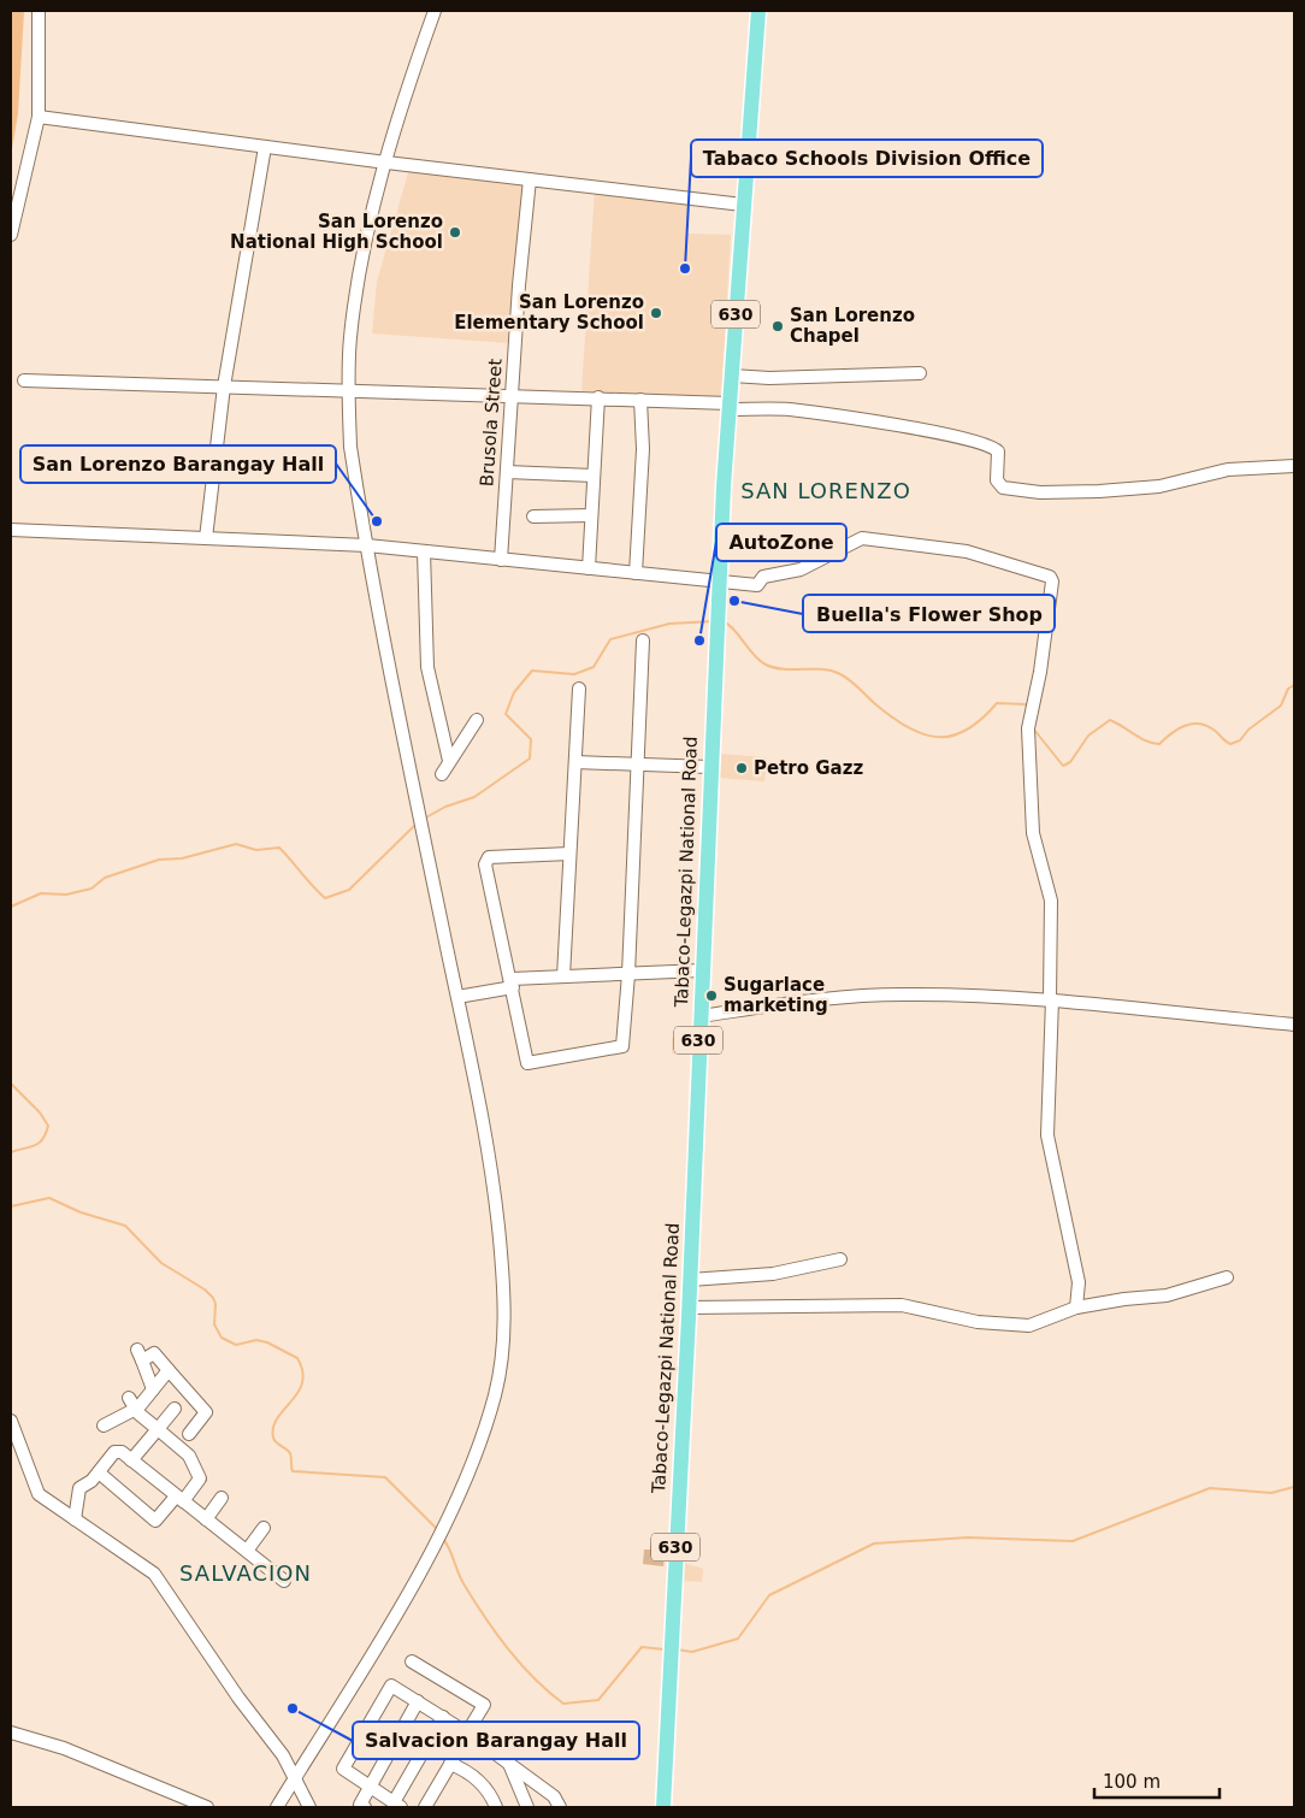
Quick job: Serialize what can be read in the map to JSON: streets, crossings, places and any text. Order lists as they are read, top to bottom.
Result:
{
  "streets": {
    "main road": ["630", "Tabaco-Legazpi National Road"],
    "street": ["Brusola Street"]
  },
  "districts": ["SAN LORENZO", "SALVACION"],
  "places": [
    "San Lorenzo National High School",
    "Tabaco Schools Division Office",
    "San Lorenzo Elementary School",
    "San Lorenzo Chapel",
    "San Lorenzo Barangay Hall",
    "Buella's Flower Shop",
    "AutoZone",
    "Petro Gazz",
    "Sugarlace marketing",
    "Salvacion Barangay Hall"
  ],
  "scale_bar": "100 m"
}
